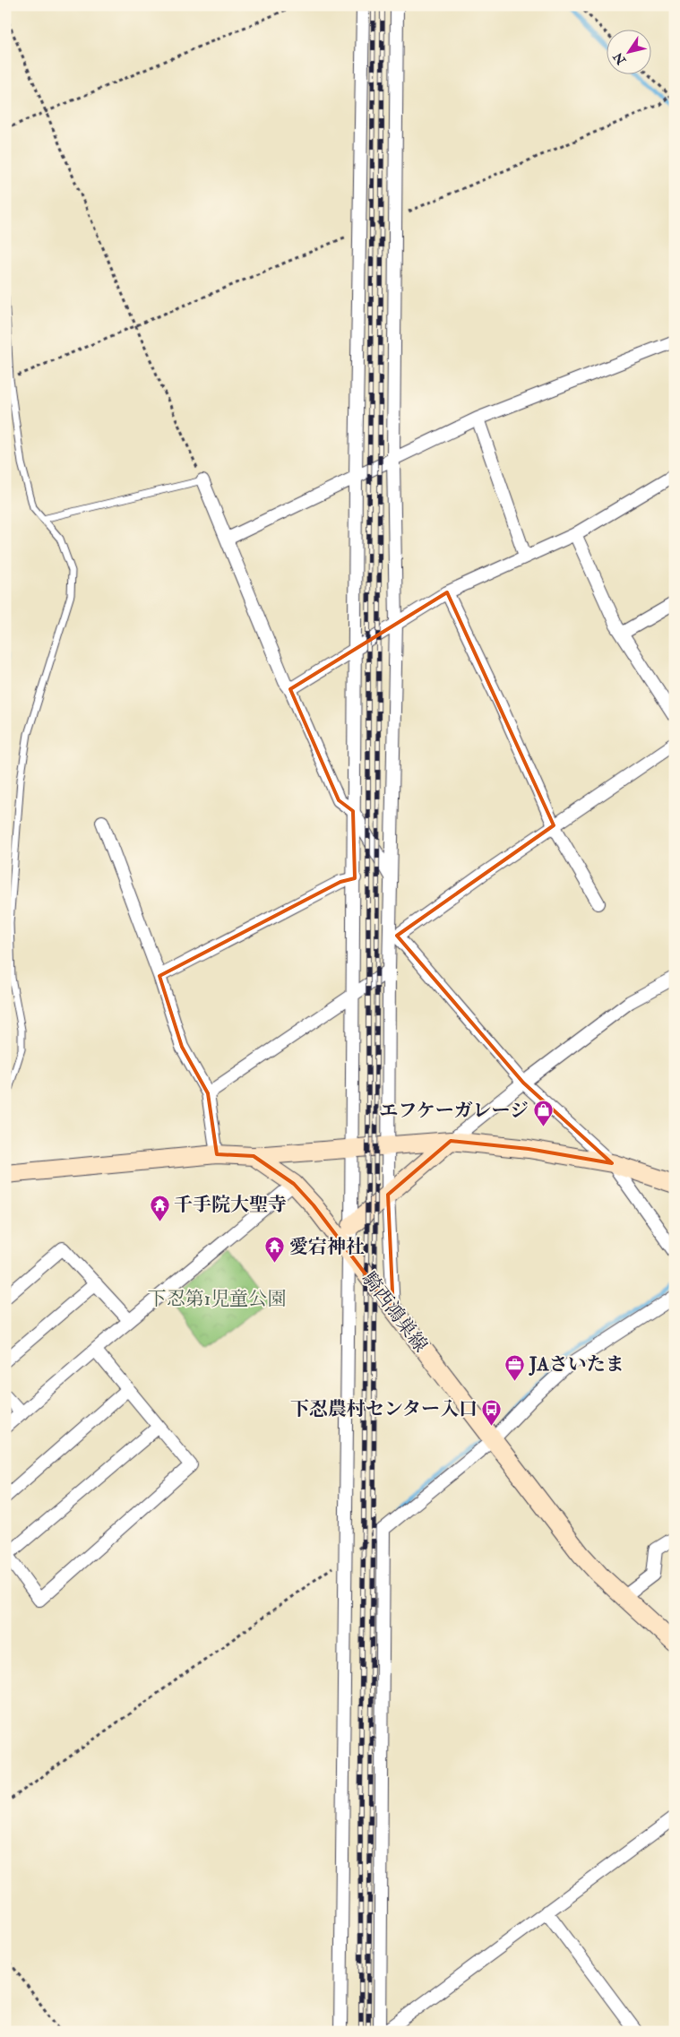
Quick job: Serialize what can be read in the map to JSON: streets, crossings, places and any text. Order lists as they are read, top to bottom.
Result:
{
  "streets": {
    "main road": ["騎西鴻巣線"]
  },
  "parks": ["下忍第1児童公園"],
  "places": {
    "shop": ["エフケーガレージ"],
    "temple": ["千手院大聖寺", "愛宕神社"],
    "office": ["JAさいたま"],
    "bus stop": ["下忍農村センター入口"]
  },
  "north": "bottom left"
}
